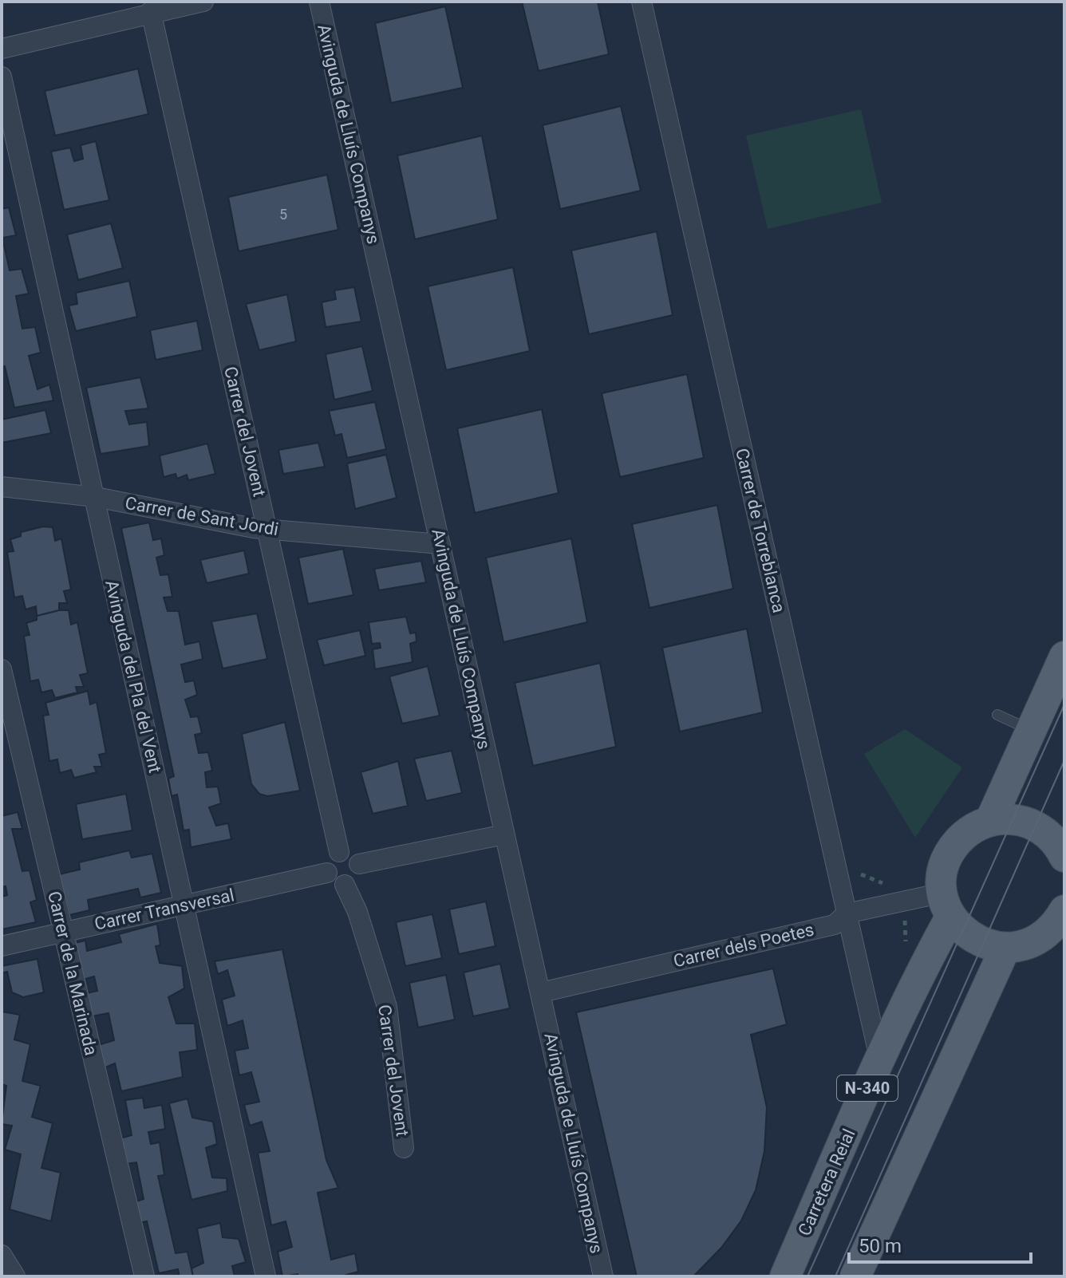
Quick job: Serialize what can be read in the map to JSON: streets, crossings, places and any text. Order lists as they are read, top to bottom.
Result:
{
  "streets": {
    "main road": ["N-340", "Carretera Reial"],
    "street": [
      "Avinguda de Lluís Companys",
      "Carrer del Jovent",
      "Carrer de Sant Jordi",
      "Carrer de Torreblanca",
      "Avinguda del Pla del Vent",
      "Carrer Transversal",
      "Carrer dels Poetes",
      "Carrer de la Marinada"
    ]
  },
  "crossings": [
    ["Avinguda de Lluís Companys", "Carrer de Sant Jordi"],
    ["Avinguda de Lluís Companys", "Carrer dels Poetes"],
    ["Carrer del Jovent", "Carrer de Sant Jordi"],
    ["Carrer del Jovent", "Carrer Transversal"],
    ["Carrer de Sant Jordi", "Avinguda del Pla del Vent"],
    ["Carrer de Torreblanca", "Carrer dels Poetes"],
    ["Carrer de Torreblanca", "Carretera Reial"],
    ["Avinguda del Pla del Vent", "Carrer Transversal"],
    ["Carrer Transversal", "Carrer de la Marinada"],
    ["Carrer dels Poetes", "Carretera Reial"]
  ],
  "house_numbers": ["5"],
  "scale_bar": "50 m"
}
